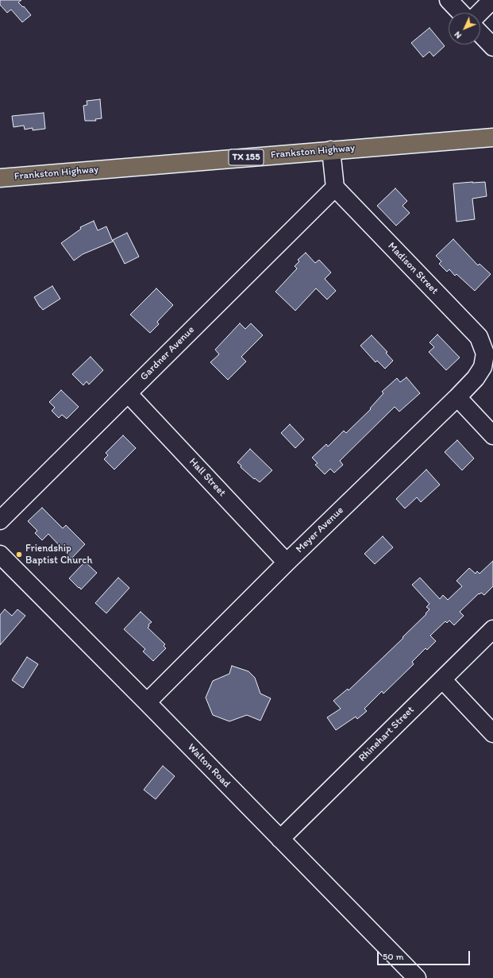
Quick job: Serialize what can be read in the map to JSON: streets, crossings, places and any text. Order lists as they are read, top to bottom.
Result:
{
  "streets": {
    "main road": ["Frankston Highway", "TX 155"],
    "street": [
      "Madison Street",
      "Gardner Avenue",
      "Hall Street",
      "Meyer Avenue",
      "Rhinehart Street",
      "Walton Road"
    ]
  },
  "crossings": [
    ["Madison Street", "Gardner Avenue"],
    ["Madison Street", "Meyer Avenue"],
    ["Gardner Avenue", "Hall Street"],
    ["Hall Street", "Meyer Avenue"],
    ["Meyer Avenue", "Walton Road"],
    ["Rhinehart Street", "Walton Road"]
  ],
  "places": ["Friendship Baptist Church"],
  "scale_bar": "50 m",
  "north": "bottom left"
}
